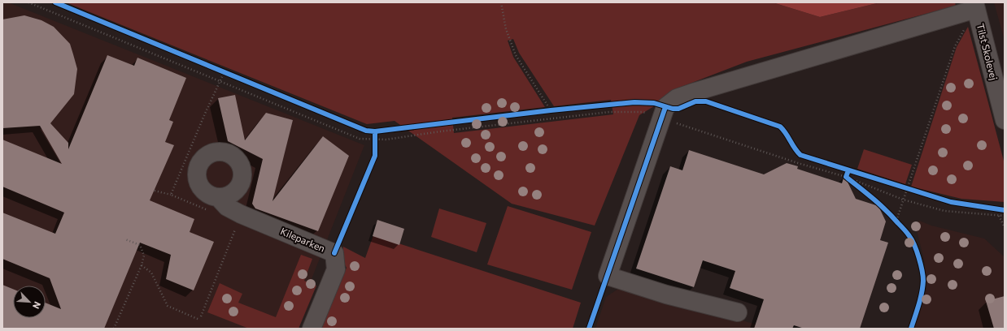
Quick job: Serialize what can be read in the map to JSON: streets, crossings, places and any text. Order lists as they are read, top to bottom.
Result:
{
  "streets": {
    "street": ["Tilst Skolevej", "Kileparken"]
  },
  "north": "bottom right"
}
